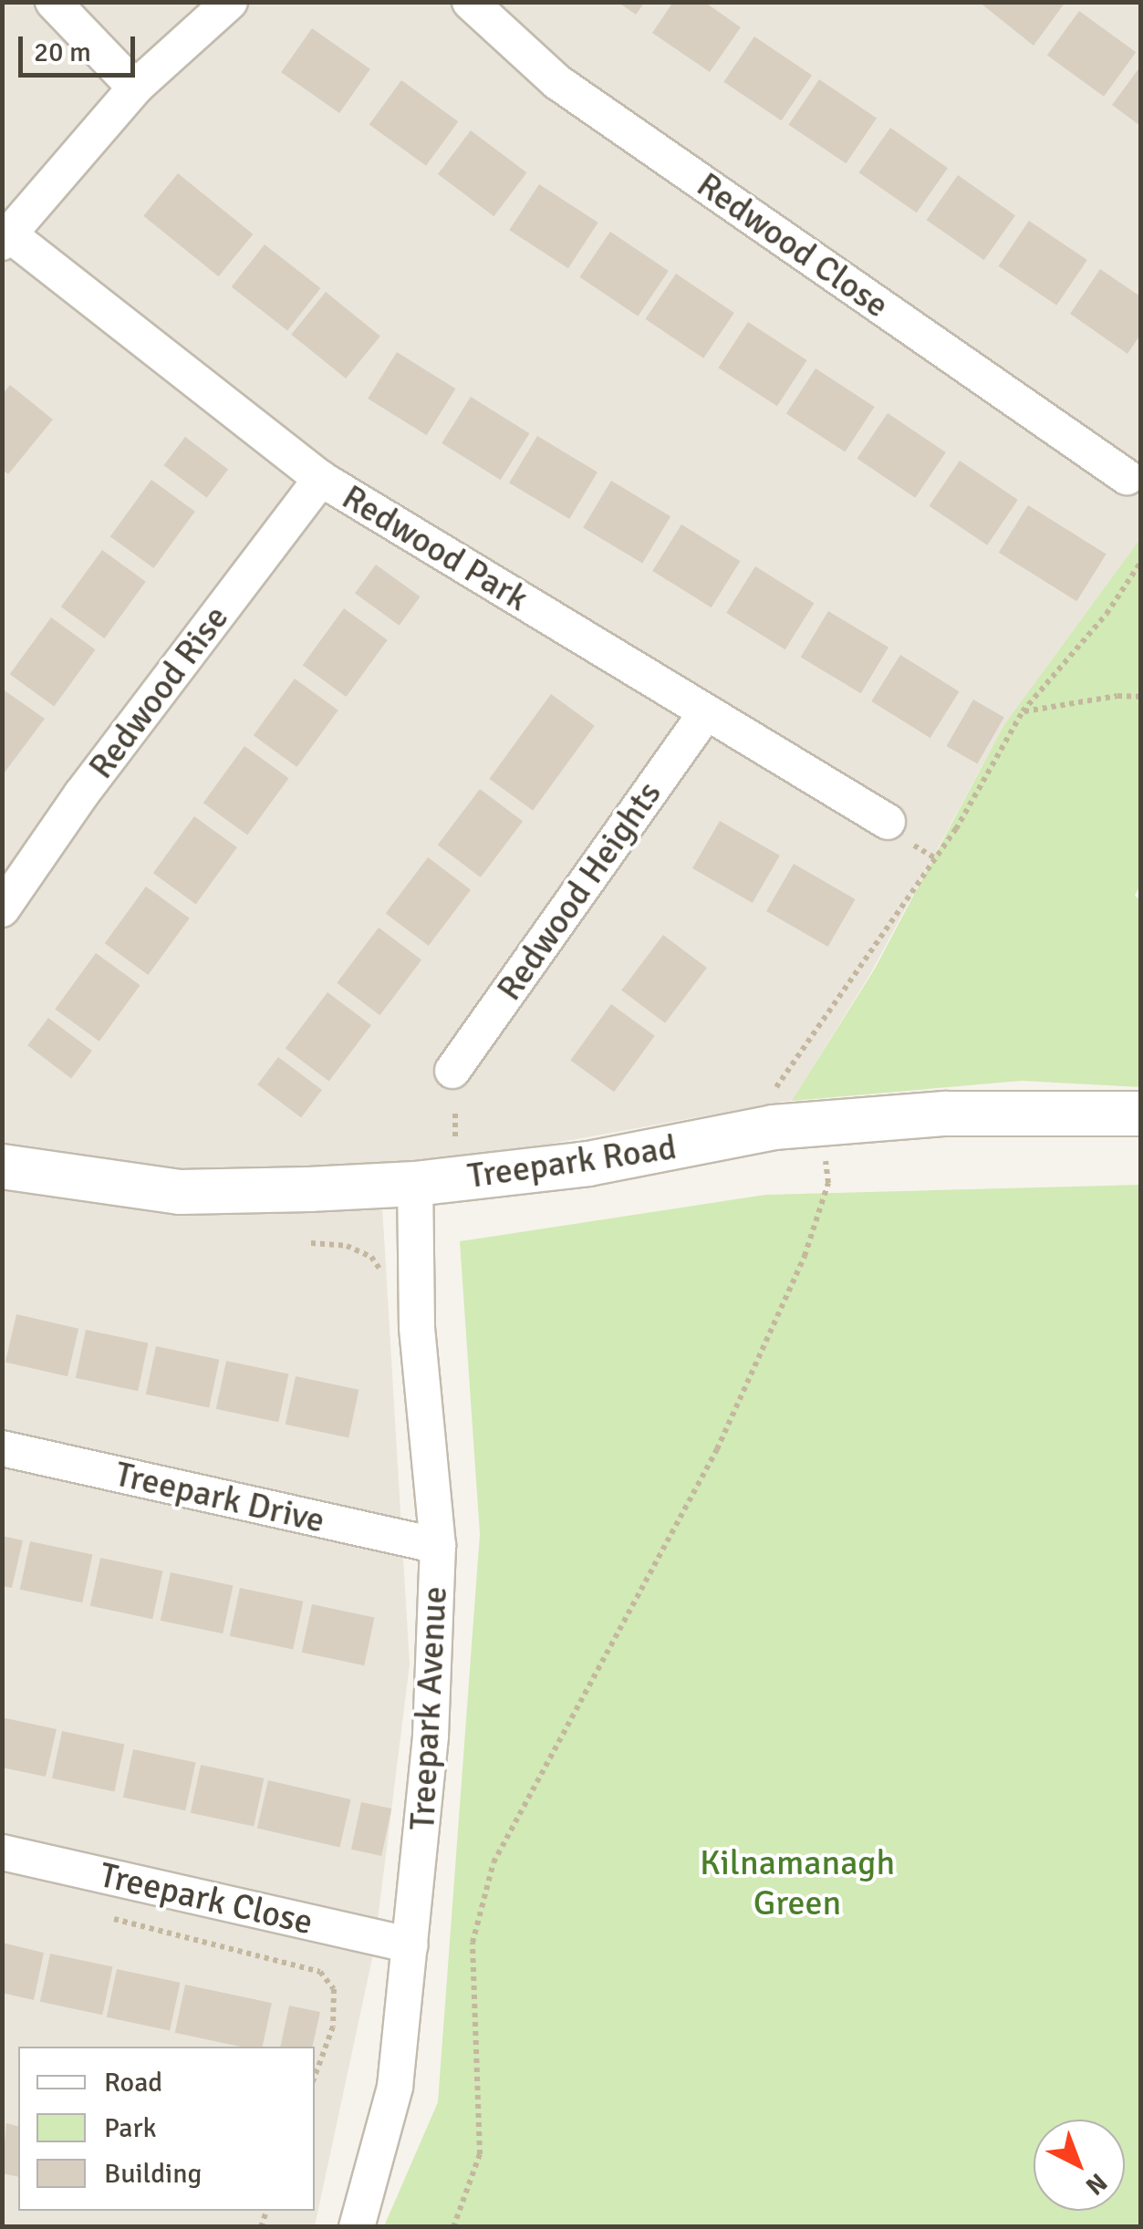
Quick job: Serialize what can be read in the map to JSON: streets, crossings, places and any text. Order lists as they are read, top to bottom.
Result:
{
  "streets": {
    "street": [
      "Redwood Close",
      "Redwood Park",
      "Redwood Rise",
      "Redwood Heights",
      "Treepark Road",
      "Treepark Drive",
      "Treepark Avenue",
      "Treepark Close"
    ]
  },
  "crossings": [
    ["Redwood Park", "Redwood Rise"],
    ["Redwood Park", "Redwood Heights"],
    ["Treepark Road", "Treepark Avenue"],
    ["Treepark Drive", "Treepark Avenue"],
    ["Treepark Avenue", "Treepark Close"]
  ],
  "parks": ["Kilnamanagh Green"],
  "legend": ["Road", "Park", "Building"],
  "scale_bar": "20 m",
  "north": "bottom right"
}
